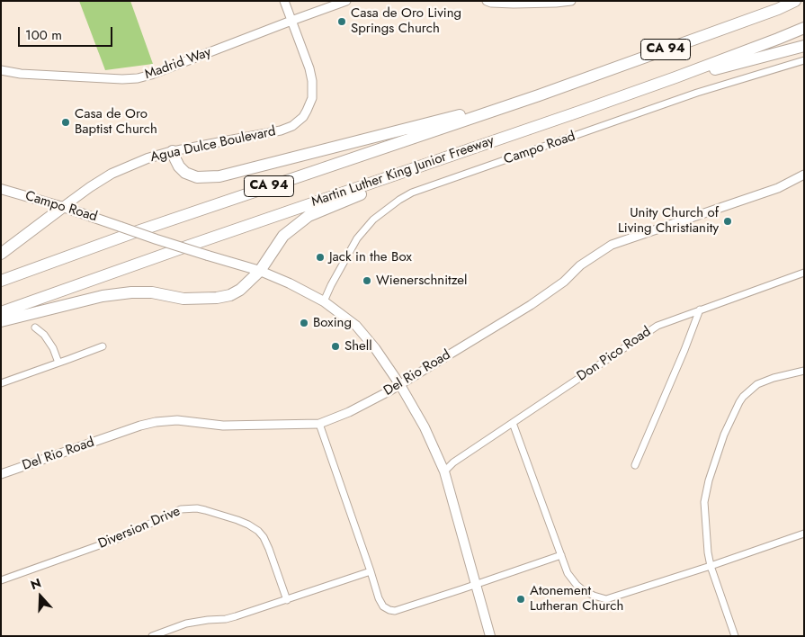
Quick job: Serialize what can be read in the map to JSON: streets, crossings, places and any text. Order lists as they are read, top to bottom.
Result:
{
  "streets": {
    "highway": ["CA 94", "Martin Luther King Junior Freeway"],
    "main road": ["Agua Dulce Boulevard", "Campo Road"],
    "street": [
      "Madrid Way",
      "Don Pico Road",
      "Del Rio Road",
      "Diversion Drive"
    ]
  },
  "crossings": [
    ["Madrid Way", "Agua Dulce Boulevard"],
    ["Agua Dulce Boulevard", "Campo Road"],
    ["Campo Road", "Don Pico Road"],
    ["Campo Road", "Del Rio Road"]
  ],
  "places": [
    "Casa de Oro Living Springs Church",
    "Casa de Oro Baptist Church",
    "Unity Church of Living Christianity",
    "Jack in the Box",
    "Wienerschnitzel",
    "Boxing",
    "Shell",
    "Atonement Lutheran Church"
  ],
  "scale_bar": "100 m",
  "north": "top"
}
